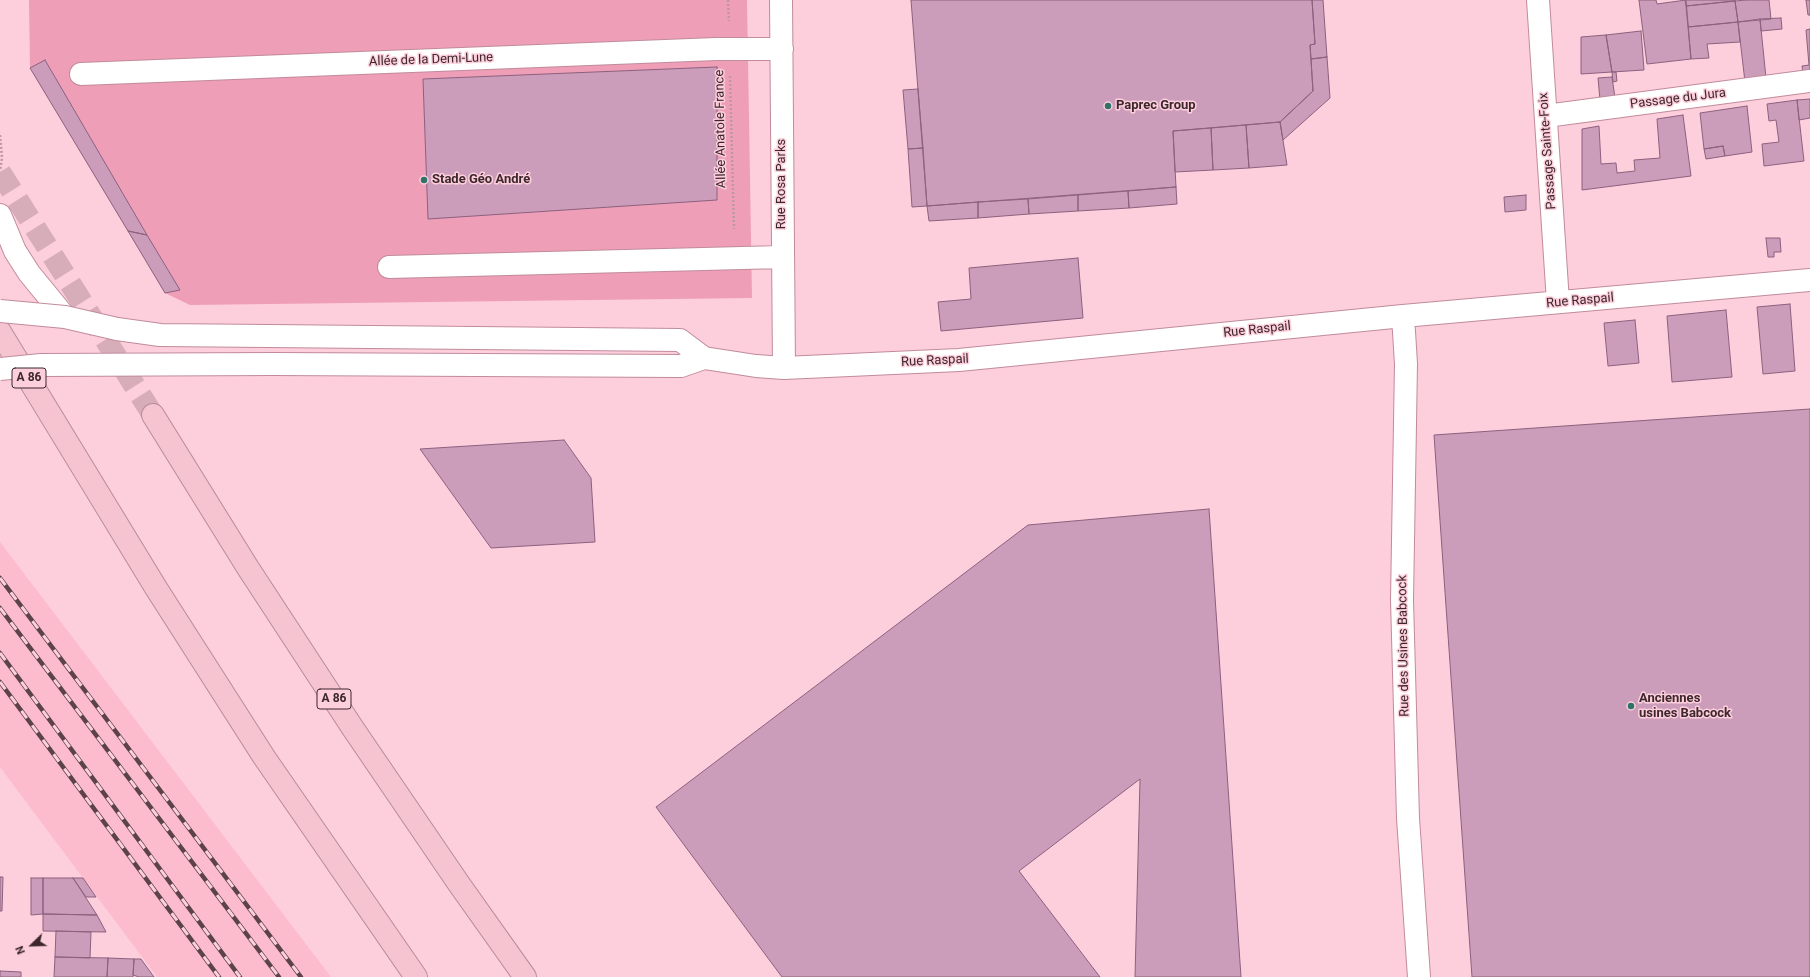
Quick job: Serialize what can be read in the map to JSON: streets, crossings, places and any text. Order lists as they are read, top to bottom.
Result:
{
  "streets": {
    "highway": ["A 86"],
    "street": [
      "Allée de la Demi-Lune",
      "Passage du Jura",
      "Passage Sainte-Foix",
      "Rue Rosa Parks",
      "Rue Raspail",
      "Rue des Usines Babcock"
    ],
    "path": ["Allée Anatole France"]
  },
  "crossings": [
    ["Allée de la Demi-Lune", "Allée Anatole France"],
    ["Allée de la Demi-Lune", "Rue Rosa Parks"],
    ["Passage du Jura", "Passage Sainte-Foix"],
    ["Passage Sainte-Foix", "Rue Raspail"],
    ["Rue Rosa Parks", "Rue Raspail"],
    ["Rue Raspail", "Rue des Usines Babcock"]
  ],
  "places": ["Paprec Group", "Stade Géo André", "Anciennes usines Babcock"],
  "north": "bottom left"
}
